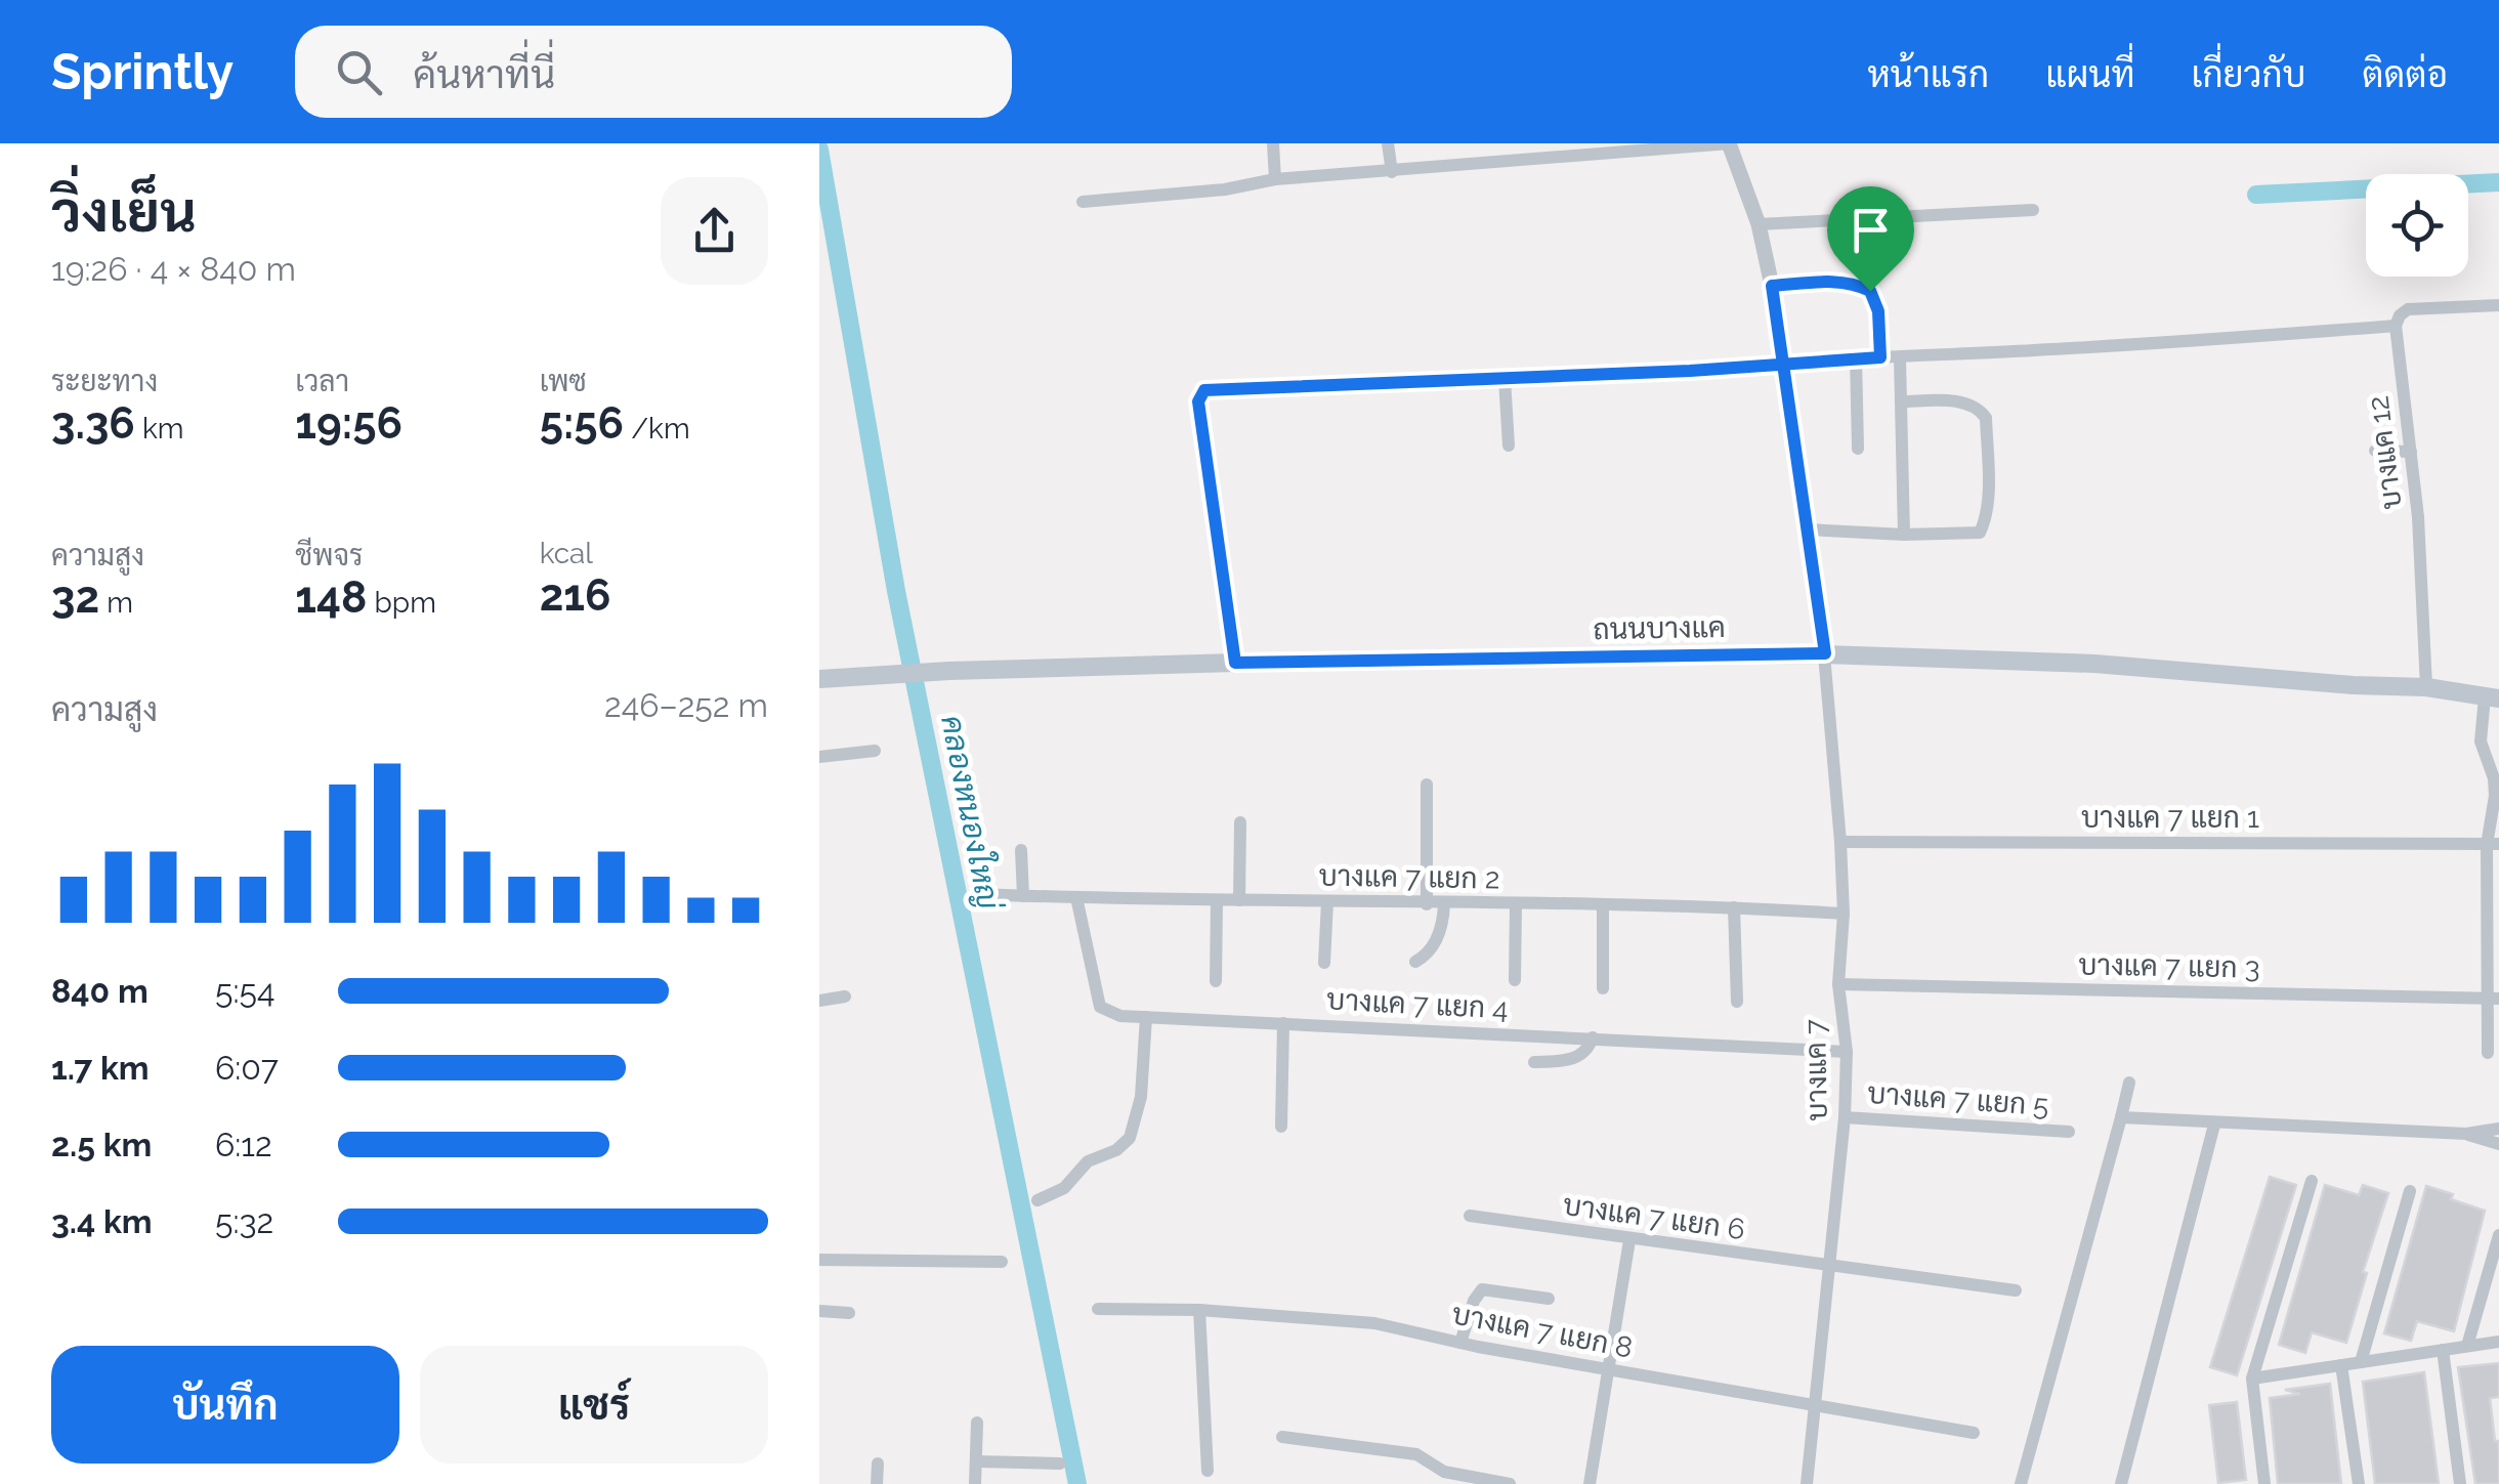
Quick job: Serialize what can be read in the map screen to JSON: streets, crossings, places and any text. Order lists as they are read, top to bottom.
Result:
{
  "streets": {
    "main road": ["ถนนบางแค"],
    "street": [
      "บางแค 12",
      "บางแค 7 แยก 1",
      "บางแค 7 แยก 2",
      "บางแค 7 แยก 3",
      "บางแค 7 แยก 4",
      "บางแค 7",
      "บางแค 7 แยก 5",
      "บางแค 7 แยก 6",
      "บางแค 7 แยก 8"
    ]
  },
  "crossings": [
    ["บางแค 12", "ถนนบางแค"],
    ["ถนนบางแค", "บางแค 7"],
    ["บางแค 7 แยก 1", "บางแค 7"],
    ["บางแค 7 แยก 2", "บางแค 7 แยก 4"],
    ["บางแค 7 แยก 2", "บางแค 7"],
    ["บางแค 7 แยก 3", "บางแค 7"],
    ["บางแค 7 แยก 4", "บางแค 7"],
    ["บางแค 7", "บางแค 7 แยก 5"],
    ["บางแค 7", "บางแค 7 แยก 6"],
    ["บางแค 7", "บางแค 7 แยก 8"]
  ],
  "water": ["คลองหนองใหญ่"],
  "page": {
    "header": "Sprintly",
    "search": "ค้นหาที่นี่",
    "nav": [
      "หน้าแรก",
      "แผนที่",
      "เกี่ยวกับ",
      "ติดต่อ"
    ],
    "heading": ["วิ่งเย็น", "19:26 · 4 × 840 m"],
    "stats": [
      ["ระยะทาง", "3.36 km"],
      ["เวลา", "19:56"],
      ["เพซ", "5:56 /km"],
      ["ความสูง", "32 m"],
      ["ชีพจร", "148 bpm"],
      ["kcal", "216"]
    ],
    "chart": ["ความสูง", "246–252 m"],
    "list": [
      {
        "name": "840 m",
        "note": "5:54"
      },
      {
        "name": "1.7 km",
        "note": "6:07"
      },
      {
        "name": "2.5 km",
        "note": "6:12"
      },
      {
        "name": "3.4 km",
        "note": "5:32"
      }
    ],
    "buttons": ["บันทึก", "แชร์"]
  }
}
